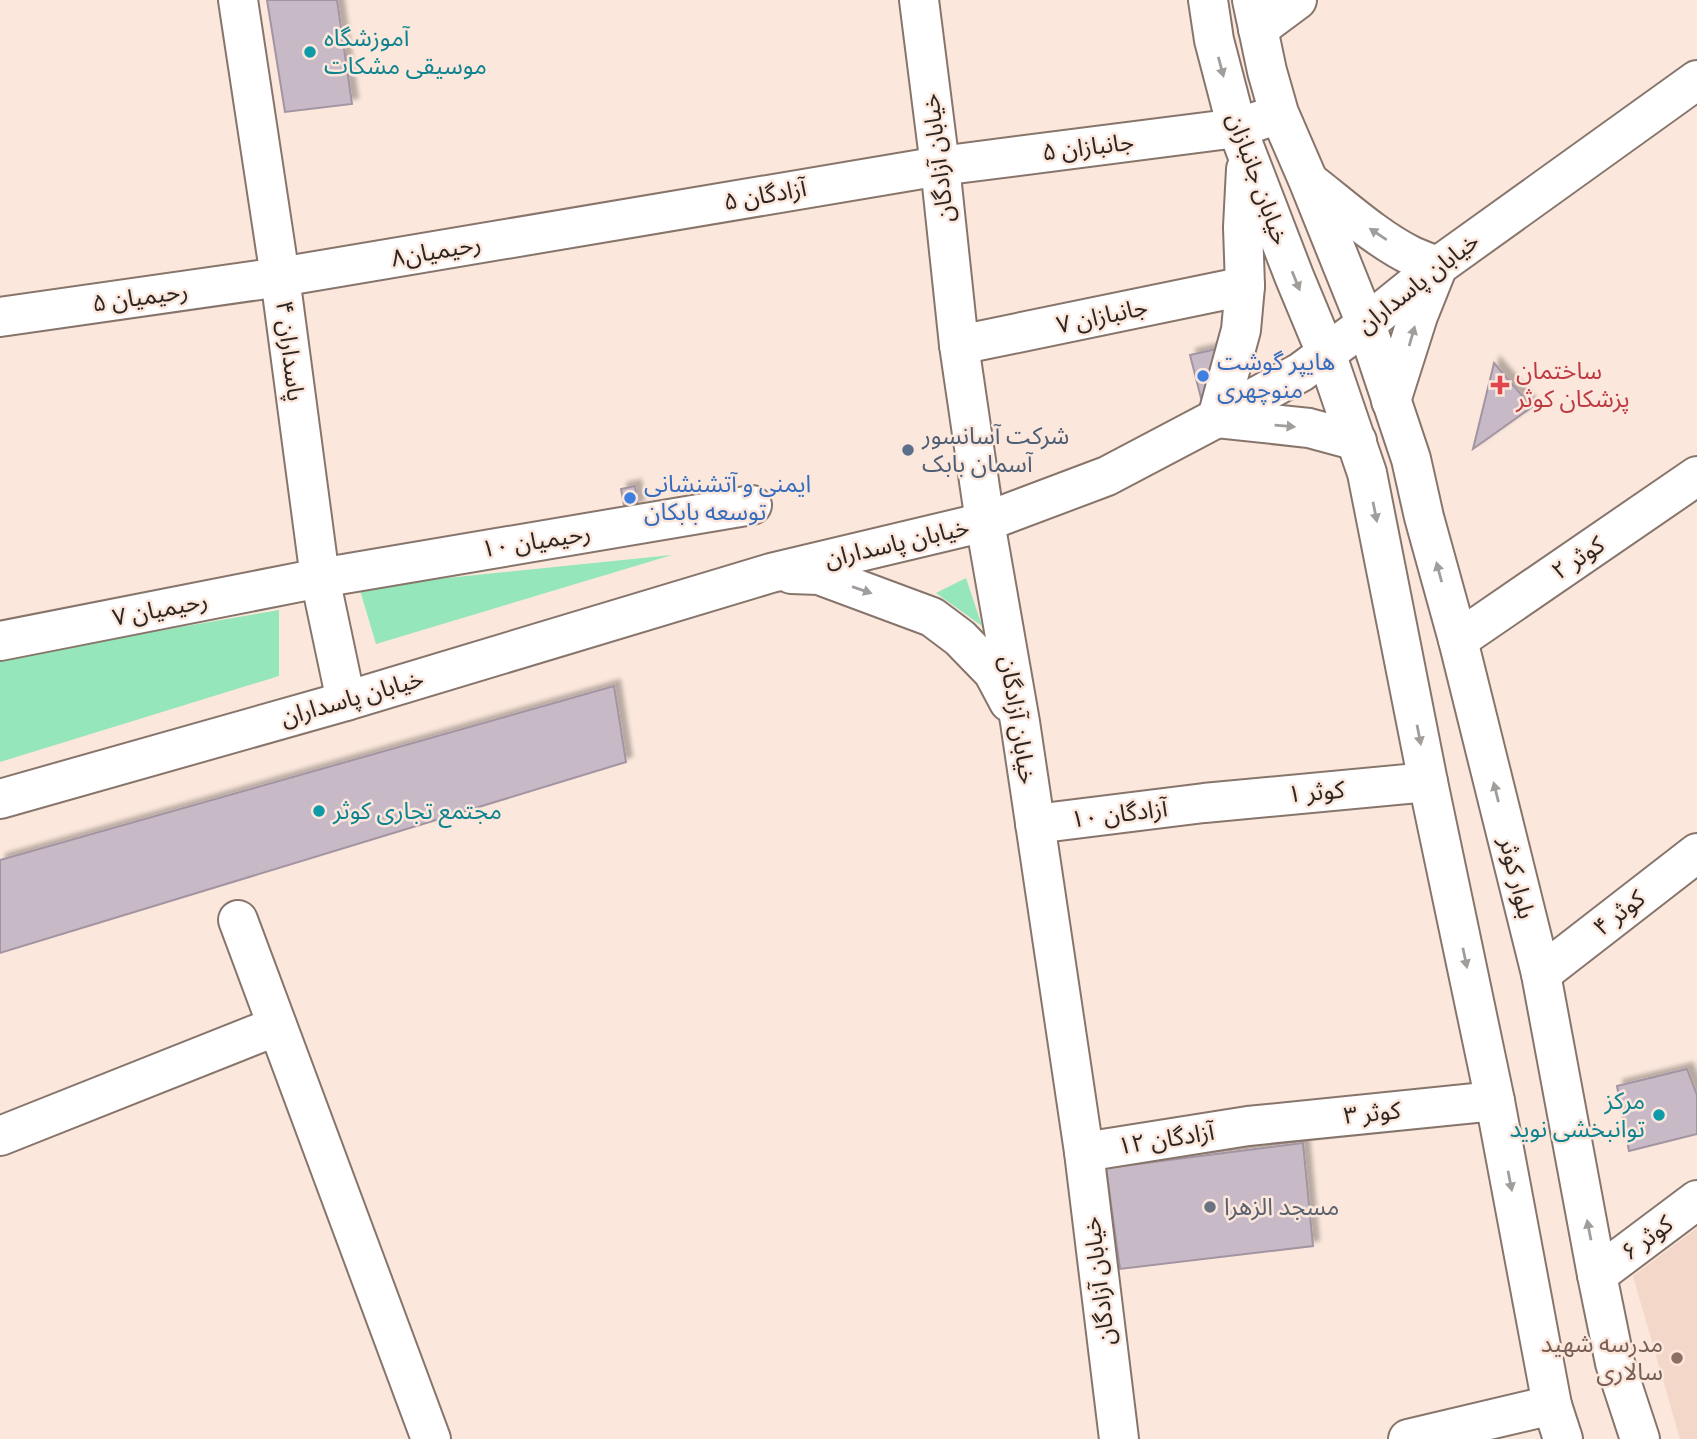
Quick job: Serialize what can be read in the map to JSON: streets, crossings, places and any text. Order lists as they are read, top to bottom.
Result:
{
  "streets": {
    "street": [
      "جانبازان ۵",
      "خیابان آزادگان",
      "خیابان جانبازان",
      "آزادگان ۵",
      "رحیمیان۸",
      "خیابان پاسداران",
      "رحیمیان ۵",
      "جانبازان ۷",
      "پاسداران ۴",
      "رحیمیان ۱۰",
      "کوثر ۲",
      "رحیمیان ۷",
      "کوثر ۱",
      "آزادگان ۱۰",
      "بلوار کوثر",
      "کوثر ۴",
      "کوثر ۳",
      "آزادگان ۱۲",
      "کوثر ۶"
    ]
  },
  "crossings": [
    ["جانبازان ۵", "خیابان آزادگان"],
    ["جانبازان ۵", "خیابان جانبازان"],
    ["جانبازان ۵", "آزادگان ۵"],
    ["خیابان آزادگان", "آزادگان ۵"],
    ["خیابان آزادگان", "خیابان پاسداران"],
    ["خیابان آزادگان", "جانبازان ۷"],
    ["خیابان آزادگان", "آزادگان ۱۰"],
    ["خیابان آزادگان", "آزادگان ۱۲"],
    ["خیابان جانبازان", "خیابان پاسداران"],
    ["خیابان جانبازان", "بلوار کوثر"],
    ["آزادگان ۵", "رحیمیان۸"],
    ["رحیمیان۸", "رحیمیان ۵"],
    ["رحیمیان۸", "پاسداران ۴"],
    ["خیابان پاسداران", "پاسداران ۴"],
    ["خیابان پاسداران", "بلوار کوثر"],
    ["رحیمیان ۵", "پاسداران ۴"],
    ["پاسداران ۴", "رحیمیان ۱۰"],
    ["پاسداران ۴", "رحیمیان ۷"],
    ["رحیمیان ۱۰", "رحیمیان ۷"],
    ["کوثر ۲", "بلوار کوثر"],
    ["کوثر ۱", "آزادگان ۱۰"],
    ["بلوار کوثر", "کوثر ۴"],
    ["بلوار کوثر", "کوثر ۶"],
    ["کوثر ۳", "آزادگان ۱۲"]
  ],
  "places": {
    "other": [
      "آموزشگاه موسیقی مشکات",
      "هایپر گوشت منوچهری",
      "شرکت آسانسور آسمان بابک",
      "ایمنی و آتشنشانی توسعه بابکان",
      "مجتمع تجاری کوثر",
      "مرکز توانبخشی نوید",
      "مسجد الزهرا",
      "مدرسه شهید سالاری"
    ],
    "health": ["ساختمان پزشکان کوثر"]
  }
}
